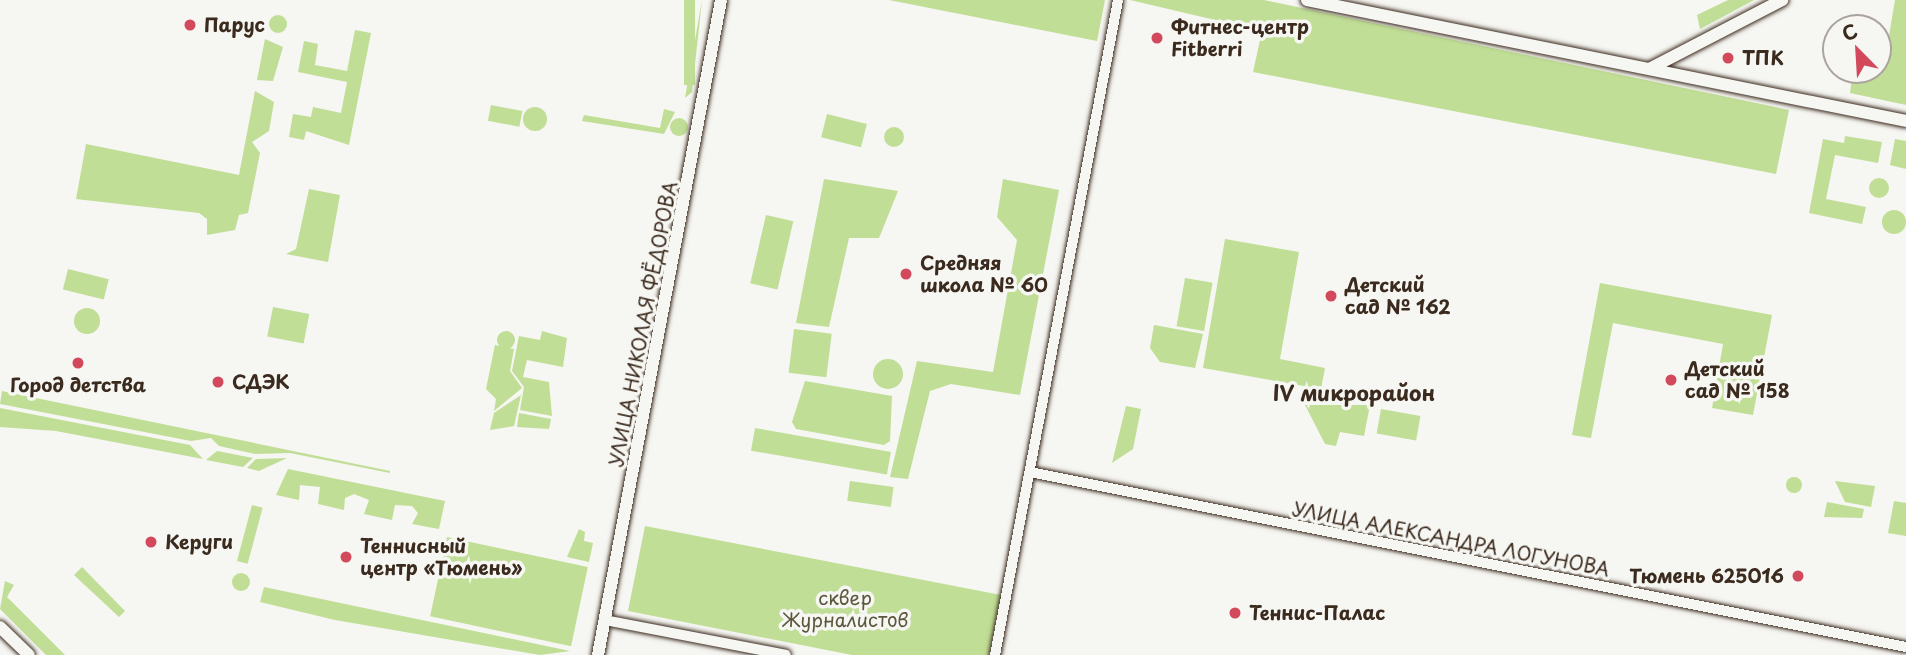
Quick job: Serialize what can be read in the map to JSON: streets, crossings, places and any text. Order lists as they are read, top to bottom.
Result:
{
  "streets": {
    "street": ["УЛИЦА НИКОЛАЯ ФЁДОРОВА", "УЛИЦА АЛЕКСАНДРА ЛОГУНОВА"]
  },
  "districts": ["IV микрорайон"],
  "parks": ["сквер Журналистов"],
  "places": [
    "Парус",
    "Фитнес-центр Fitberri",
    "ТПК",
    "Средняя школа № 60",
    "Детский сад № 162",
    "Город детства",
    "Детский сад № 158",
    "СДЭК",
    "Керуги",
    "Теннисный центр «Тюмень»",
    "Тюмень 625016",
    "Теннис-Палас"
  ],
  "north": "top left"
}
